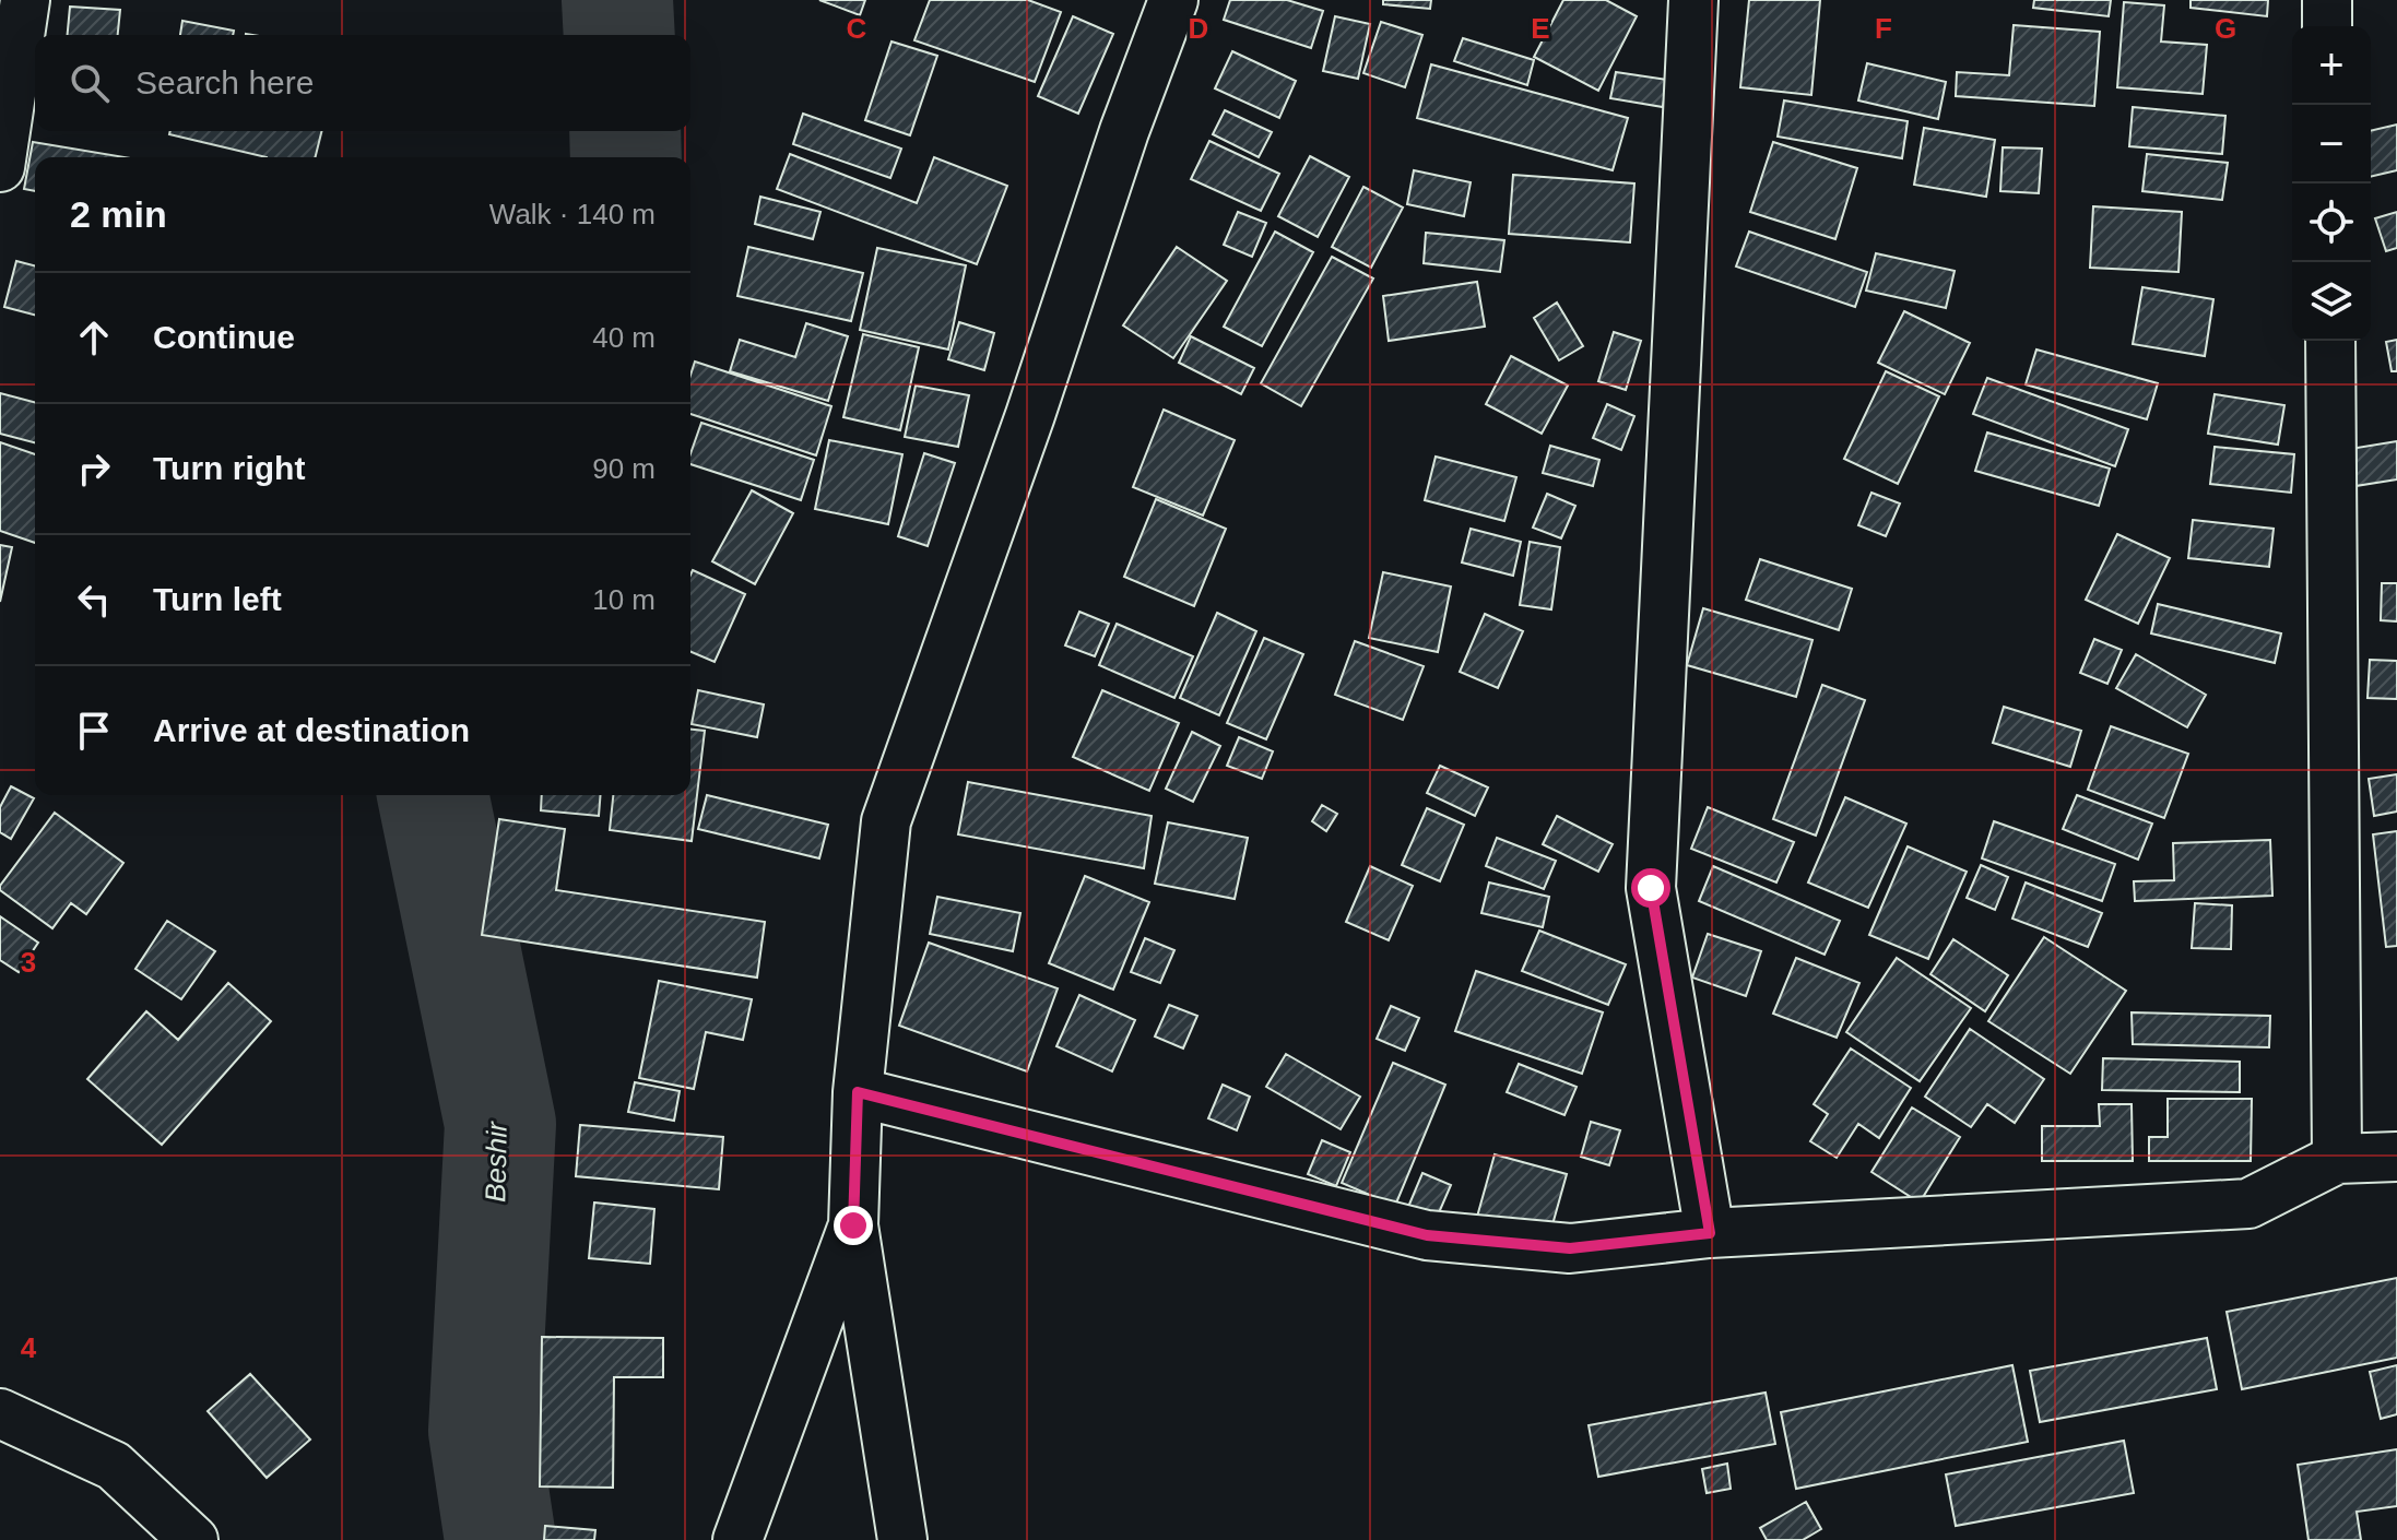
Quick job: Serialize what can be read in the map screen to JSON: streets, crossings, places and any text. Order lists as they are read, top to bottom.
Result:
{
  "water": ["Beshir"],
  "page": {
    "map_buttons": ["+", "−"],
    "search": "Search here",
    "heading": ["2 min", "Walk · 140 m"],
    "list": [
      ["Continue", "40 m"],
      ["Turn right", "90 m"],
      ["Turn left", "10 m"],
      "Arrive at destination"
    ]
  },
  "grid": {
    "columns": [
      "C",
      "D",
      "E",
      "F",
      "G"
    ],
    "rows": ["3", "4"]
  }
}
